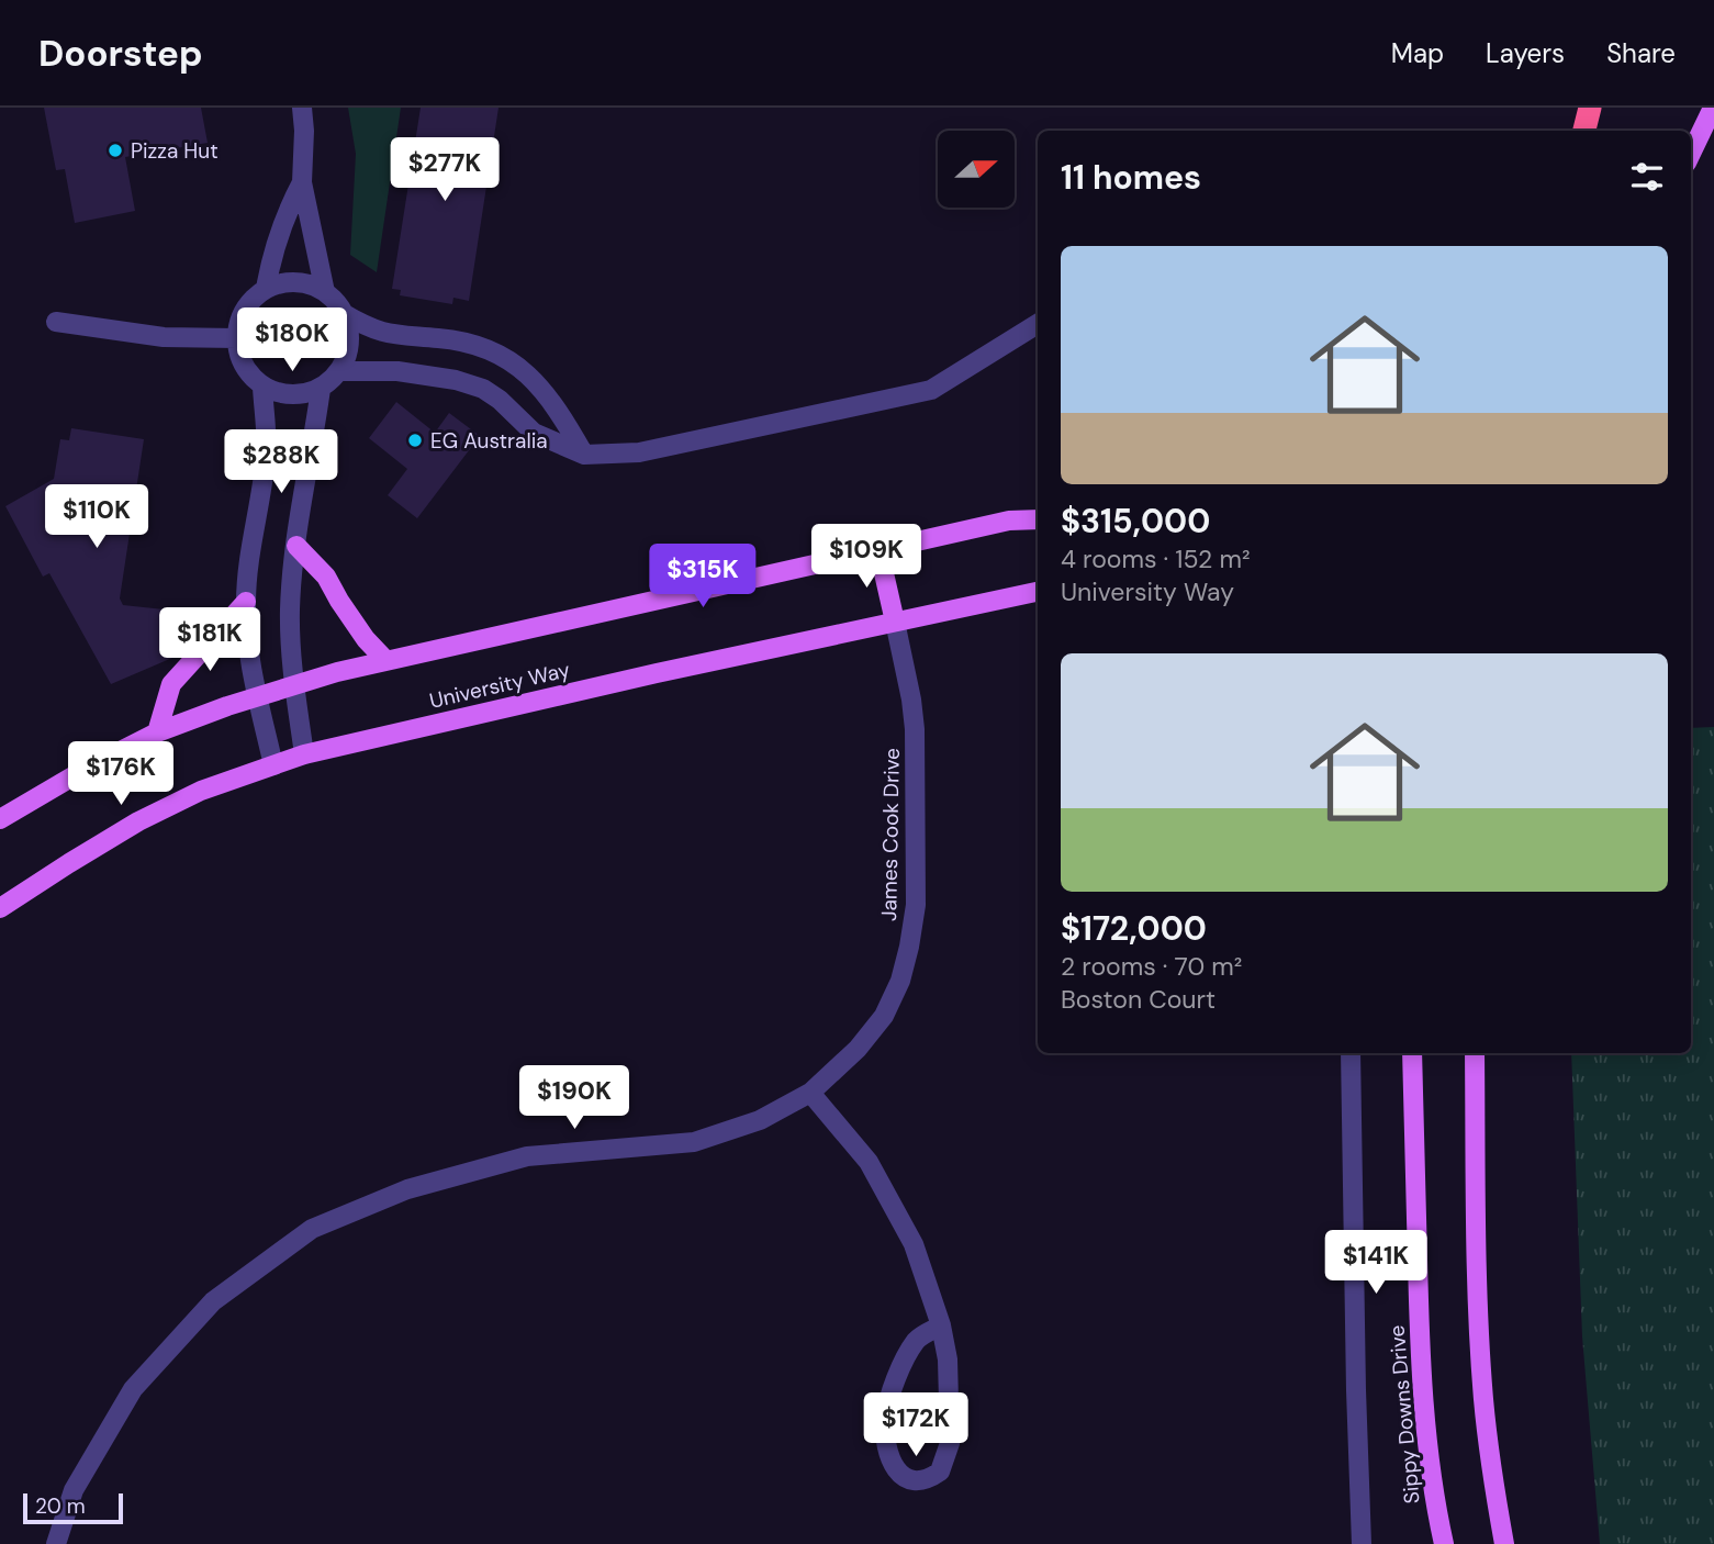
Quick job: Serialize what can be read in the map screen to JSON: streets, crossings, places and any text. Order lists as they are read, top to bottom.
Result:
{
  "streets": {
    "main road": ["University Way", "Sippy Downs Drive"],
    "street": ["James Cook Drive"]
  },
  "crossings": [
    ["University Way", "James Cook Drive"]
  ],
  "places": ["Pizza Hut", "EG Australia"],
  "scale_bar": "20 m",
  "north": "right",
  "page": {
    "header": "Doorstep",
    "nav": ["Map", "Layers", "Share"],
    "heading": "11 homes",
    "price": [
      "$277K",
      "$180K",
      "$288K",
      "$110K",
      "$109K",
      "$315K",
      "$181K",
      "$176K",
      "$190K",
      "$141K",
      "$172K"
    ],
    "list": [
      {
        "name": "$315,000",
        "note": "4 rooms · 152 m² · University Way"
      },
      {
        "name": "$172,000",
        "note": "2 rooms · 70 m² · Boston Court"
      }
    ],
    "scale": "20 m"
  }
}
